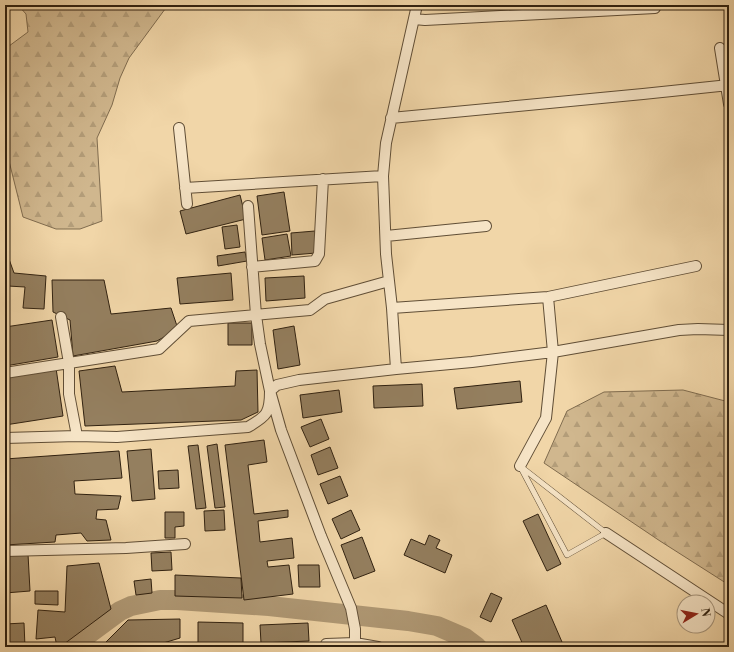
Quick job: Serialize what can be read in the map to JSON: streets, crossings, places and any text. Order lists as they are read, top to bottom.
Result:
{
  "north": "right"
}
